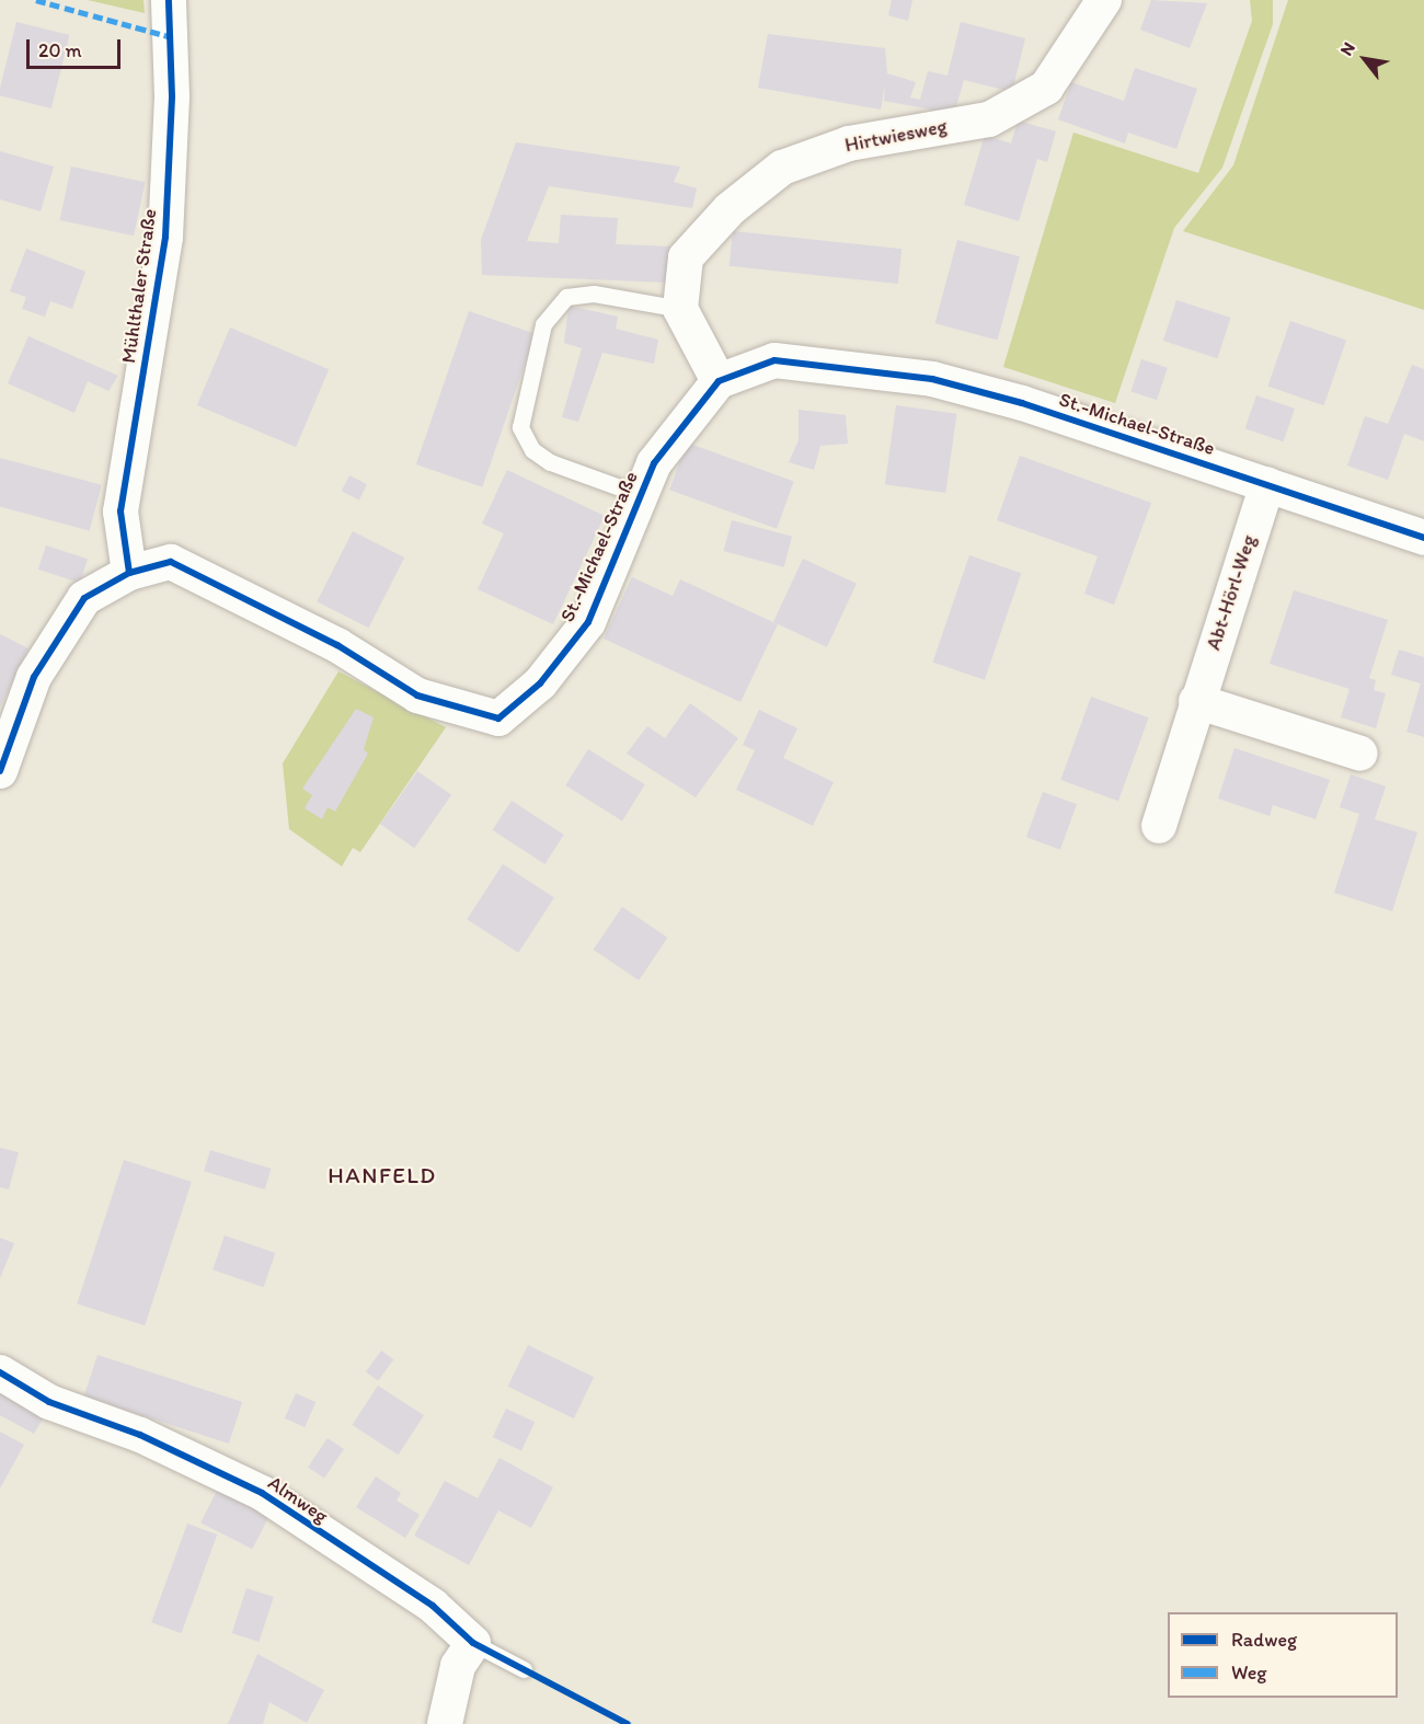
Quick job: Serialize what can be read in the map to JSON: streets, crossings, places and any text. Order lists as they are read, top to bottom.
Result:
{
  "streets": {
    "street": [
      "Hirtwiesweg",
      "Mühlthaler Straße",
      "St.-Michael-Straße",
      "Abt-Hörl-Weg",
      "Almweg"
    ]
  },
  "crossings": [
    ["Hirtwiesweg", "St.-Michael-Straße"],
    ["Mühlthaler Straße", "St.-Michael-Straße"],
    ["St.-Michael-Straße", "Abt-Hörl-Weg"]
  ],
  "districts": ["HANFELD"],
  "legend": ["Radweg", "Weg"],
  "scale_bar": "20 m",
  "north": "top left"
}
